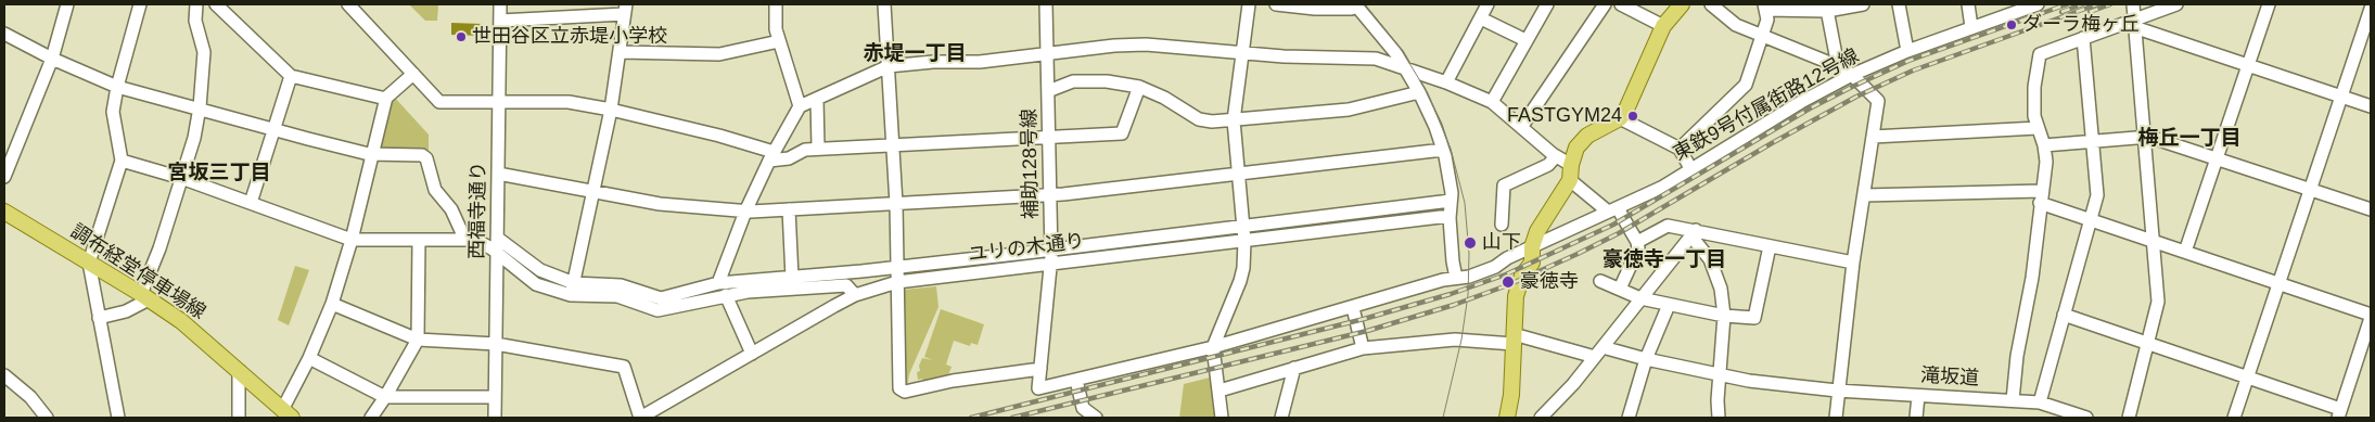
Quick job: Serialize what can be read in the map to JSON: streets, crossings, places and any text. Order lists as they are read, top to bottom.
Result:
{
  "streets": {
    "main road": ["調布経堂停車場線"],
    "street": [
      "東鉄9号付属街路12号線",
      "補助128号線",
      "西福寺通り",
      "ユリの木通り",
      "滝坂道"
    ]
  },
  "crossings": [
    ["東鉄9号付属街路12号線", "補助128号線"],
    ["補助128号線", "ユリの木通り"]
  ],
  "districts": [
    "赤堤一丁目",
    "梅丘一丁目",
    "宮坂三丁目",
    "豪徳寺一丁目"
  ],
  "places": [
    "ダーラ梅ヶ丘",
    "世田谷区立赤堤小学校",
    "FASTGYM24",
    "山下",
    "豪徳寺"
  ]
}
